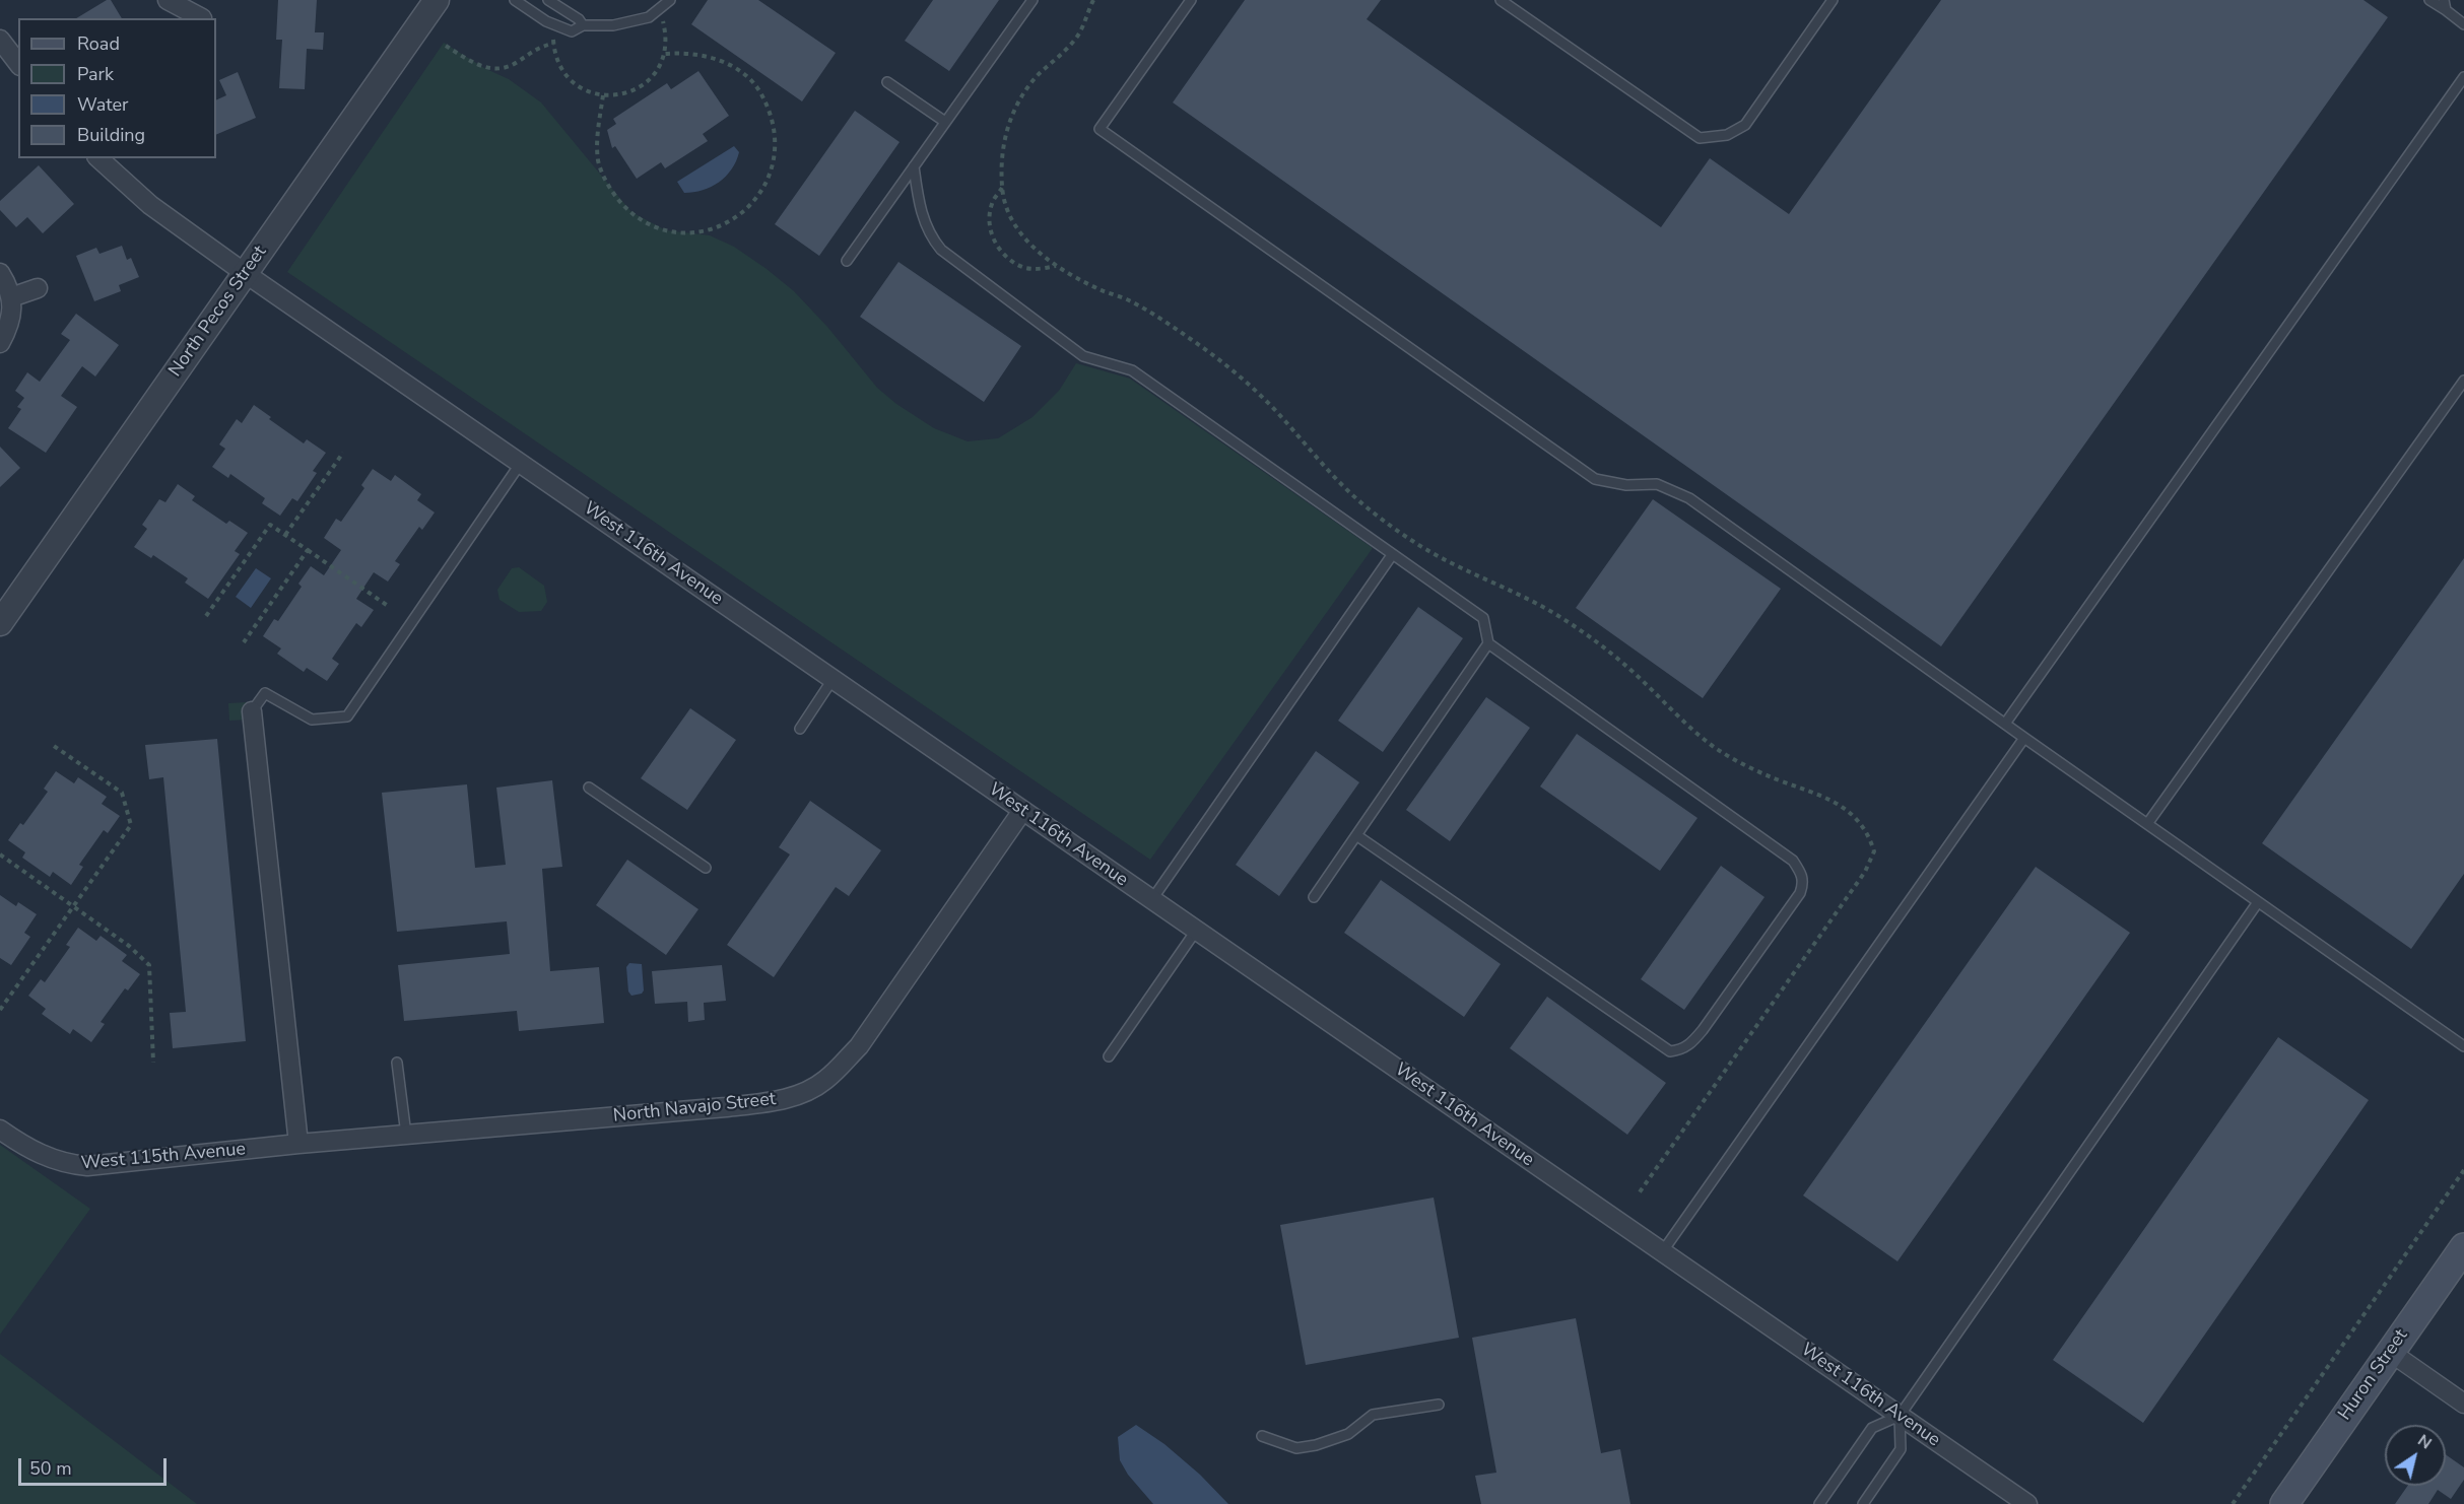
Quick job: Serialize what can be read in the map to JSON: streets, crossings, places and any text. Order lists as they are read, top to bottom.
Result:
{
  "streets": {
    "main road": ["Huron Street"],
    "street": [
      "North Pecos Street",
      "West 116th Avenue",
      "North Navajo Street",
      "West 115th Avenue"
    ]
  },
  "crossings": [
    ["North Pecos Street", "West 116th Avenue"],
    ["West 116th Avenue", "North Navajo Street"],
    ["North Navajo Street", "West 115th Avenue"]
  ],
  "legend": [
    "Road",
    "Park",
    "Water",
    "Building"
  ],
  "scale_bar": "50 m",
  "north": "top right"
}
